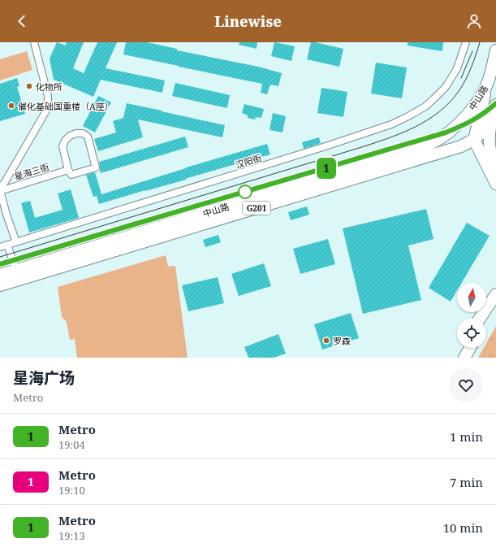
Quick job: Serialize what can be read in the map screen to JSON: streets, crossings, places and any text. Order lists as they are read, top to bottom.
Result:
{
  "streets": {
    "highway": ["中山路", "G201"],
    "street": ["汉阳街", "星海三街"]
  },
  "places": ["化物所", "催化基础国重楼（A座）", "罗森"],
  "lines": ["metro line 1"],
  "north": "top",
  "page": {
    "header": "Linewise",
    "on_map": "1",
    "heading": ["星海广场", "Metro"],
    "list": [
      {
        "mark": "1",
        "name": "Metro",
        "note": "19:04",
        "value": "1 min"
      },
      {
        "mark": "1",
        "name": "Metro",
        "note": "19:10",
        "value": "7 min"
      },
      {
        "mark": "1",
        "name": "Metro",
        "note": "19:13",
        "value": "10 min"
      }
    ]
  }
}
